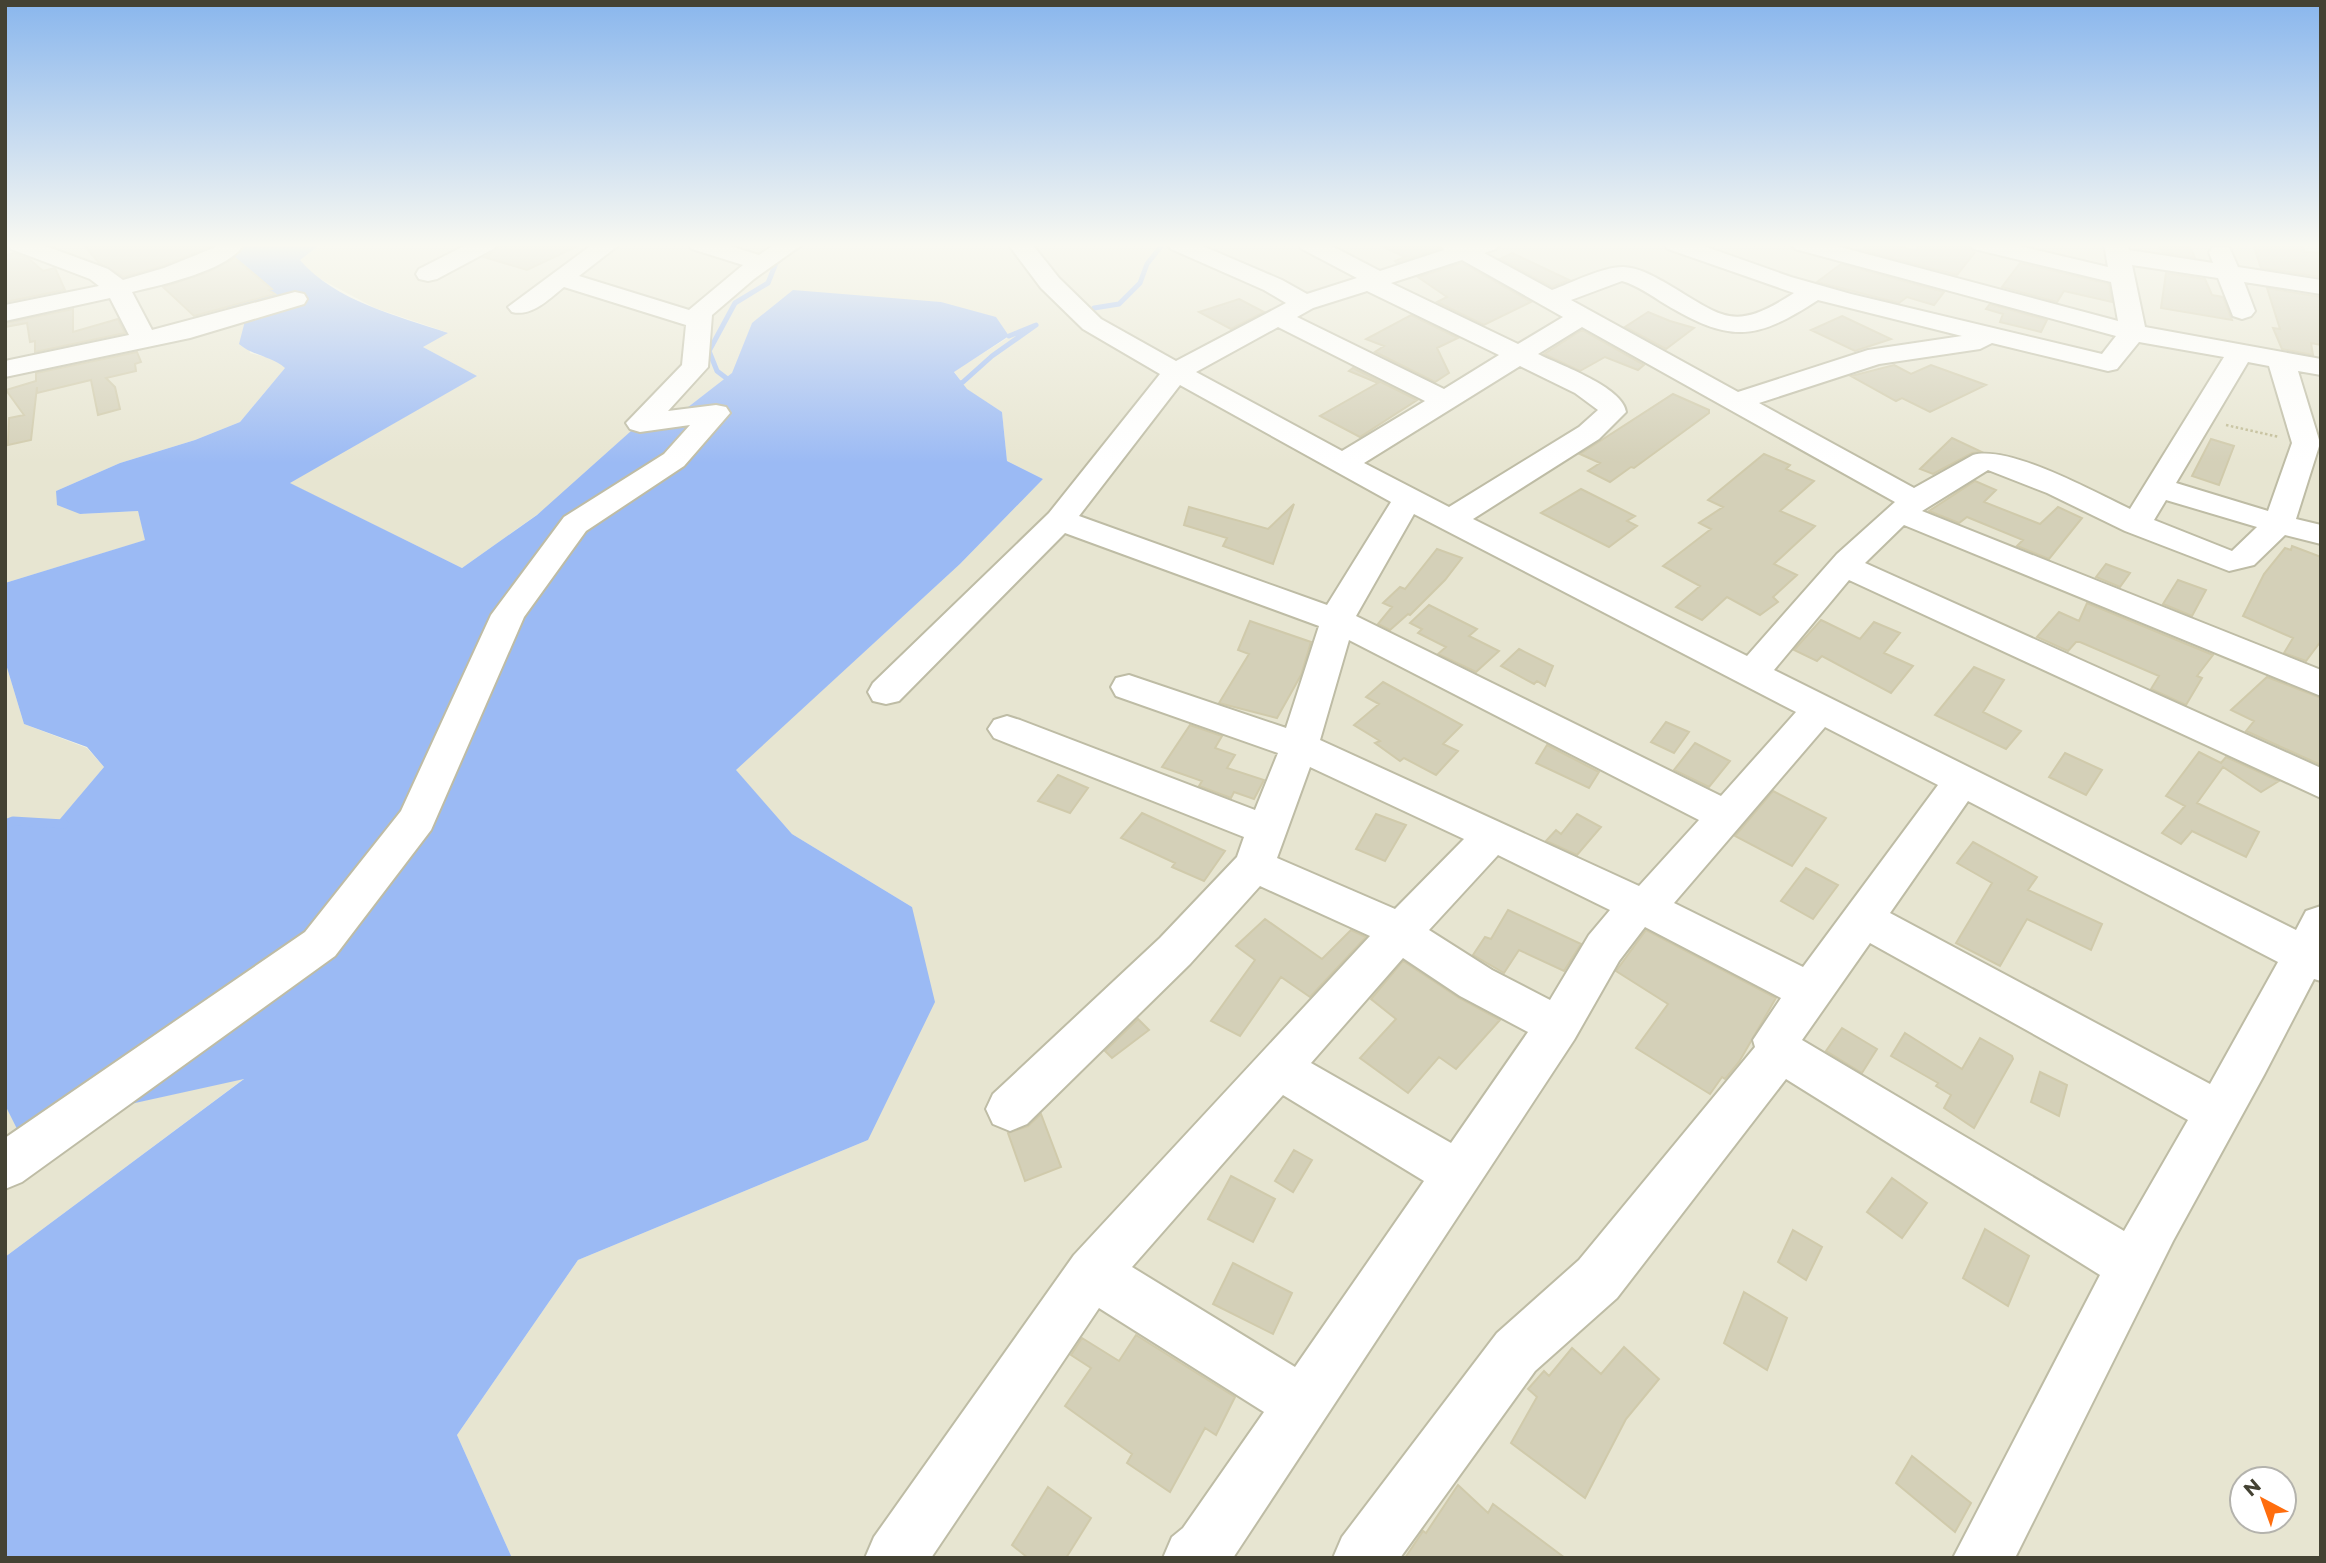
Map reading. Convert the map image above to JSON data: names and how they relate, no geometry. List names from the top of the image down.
{
  "north": "top left"
}
